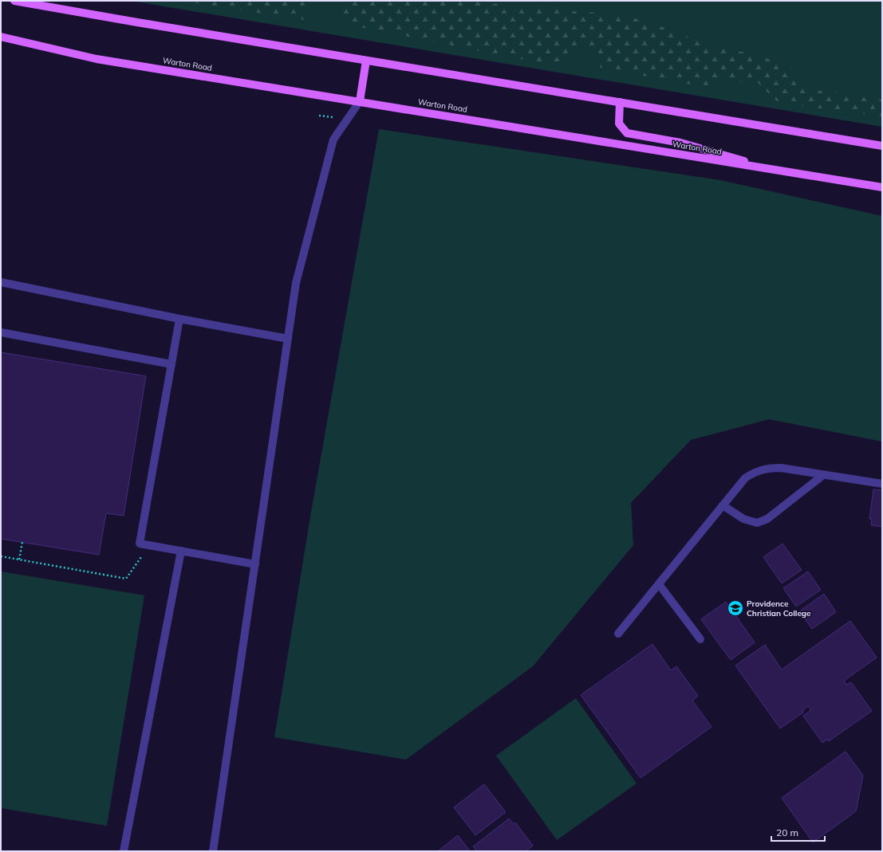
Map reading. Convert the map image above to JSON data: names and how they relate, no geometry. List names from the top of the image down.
{
  "streets": {
    "main road": ["Warton Road"]
  },
  "places": {
    "school or university": ["Providence Christian College"]
  },
  "scale_bar": "20 m"
}
